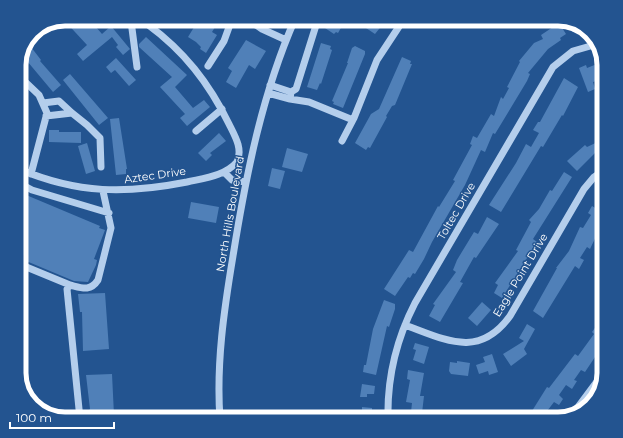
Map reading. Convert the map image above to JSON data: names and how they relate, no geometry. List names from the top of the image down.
{
  "streets": {
    "street": [
      "Aztec Drive",
      "Toltec Drive",
      "North Hills Boulevard",
      "Eagle Point Drive"
    ]
  },
  "crossings": [
    ["Toltec Drive", "Eagle Point Drive"]
  ],
  "scale_bar": "100 m"
}
